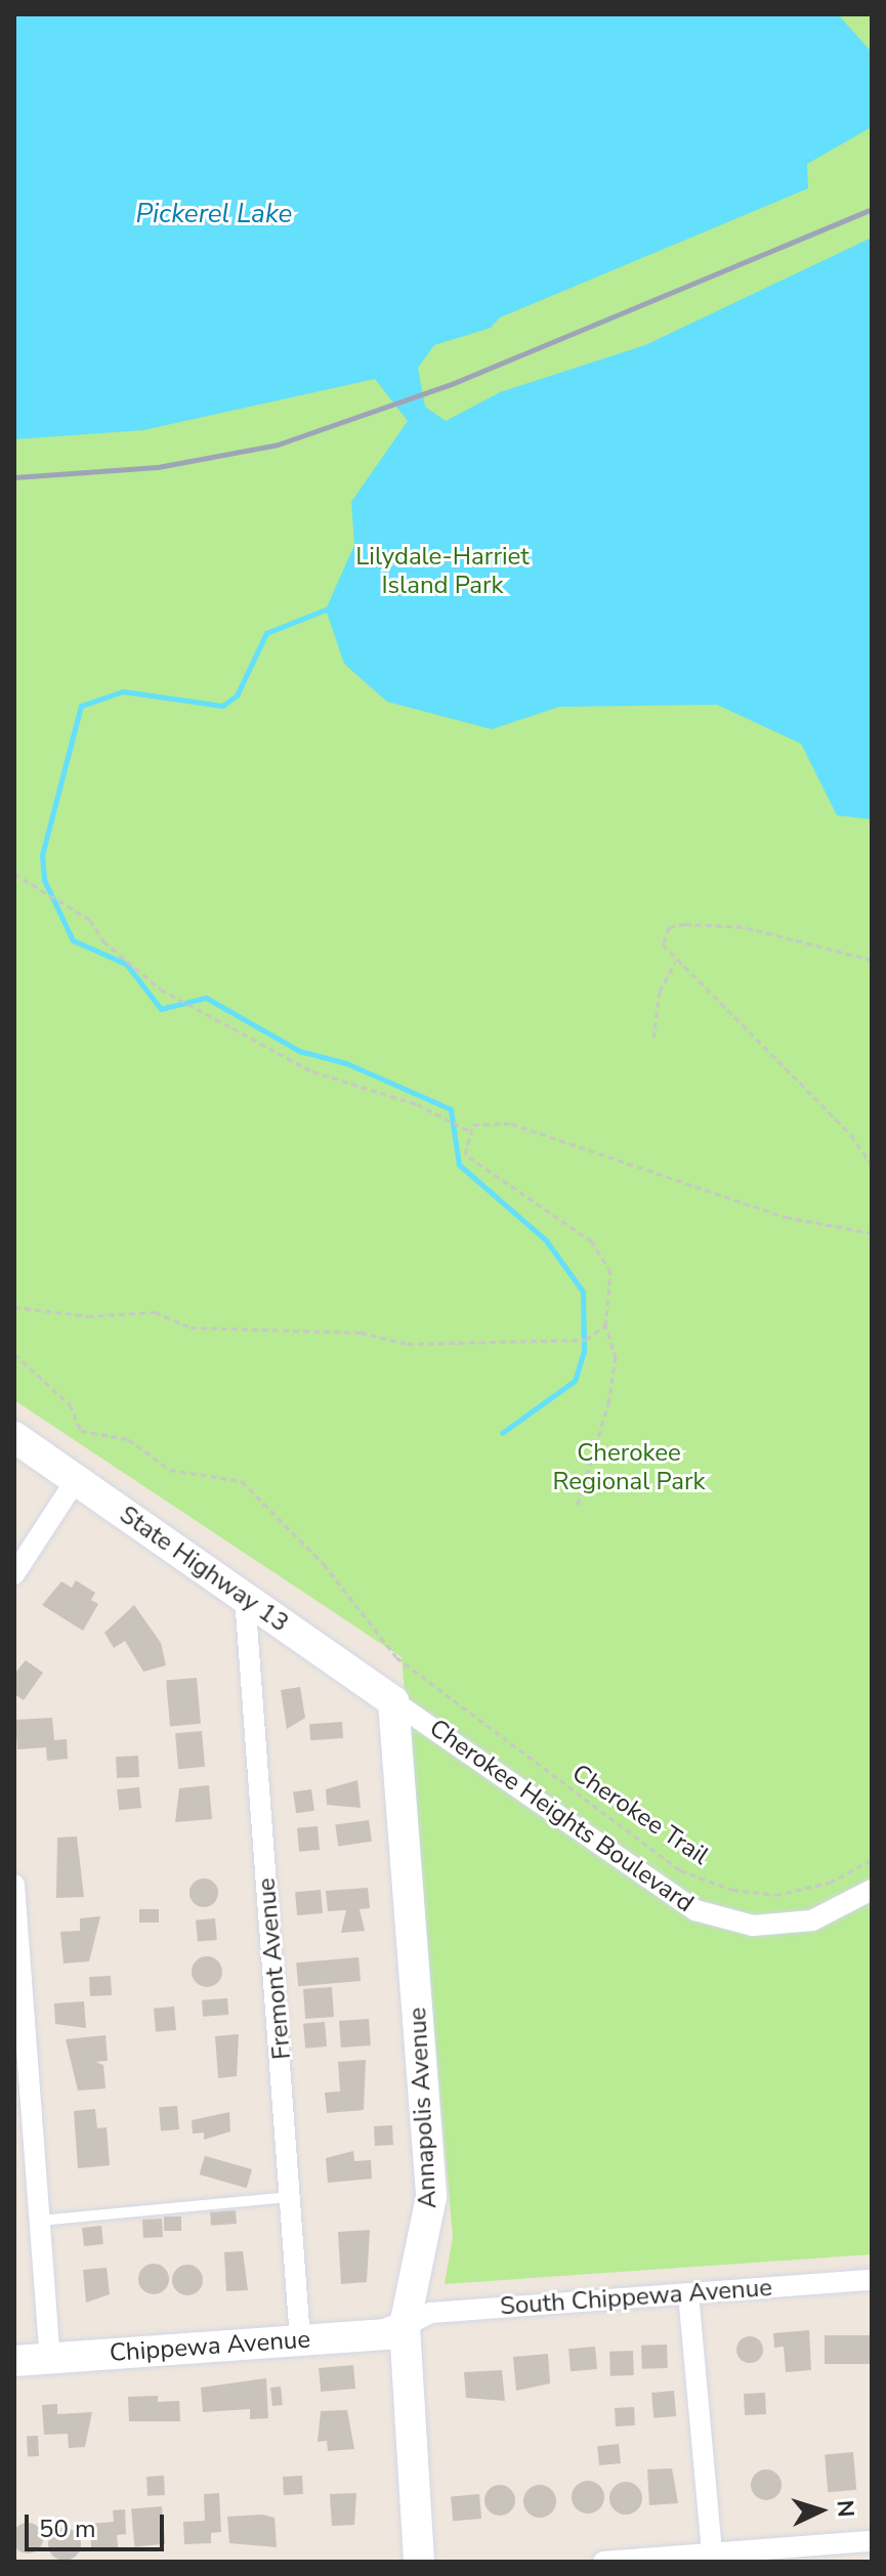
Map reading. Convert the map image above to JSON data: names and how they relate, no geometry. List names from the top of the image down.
{
  "streets": {
    "street": [
      "State Highway 13",
      "Cherokee Heights Boulevard",
      "Fremont Avenue",
      "Annapolis Avenue",
      "South Chippewa Avenue",
      "Chippewa Avenue"
    ],
    "path": ["Cherokee Trail"]
  },
  "crossings": [
    ["State Highway 13", "Cherokee Heights Boulevard"],
    ["State Highway 13", "Fremont Avenue"],
    ["State Highway 13", "Annapolis Avenue"],
    ["Cherokee Heights Boulevard", "Annapolis Avenue"],
    ["Fremont Avenue", "Chippewa Avenue"],
    ["Annapolis Avenue", "South Chippewa Avenue"],
    ["Annapolis Avenue", "Chippewa Avenue"],
    ["South Chippewa Avenue", "Chippewa Avenue"]
  ],
  "water": ["Pickerel Lake"],
  "parks": ["Lilydale-Harriet Island Park", "Cherokee Regional Park"],
  "scale_bar": "50 m",
  "north": "right"
}
